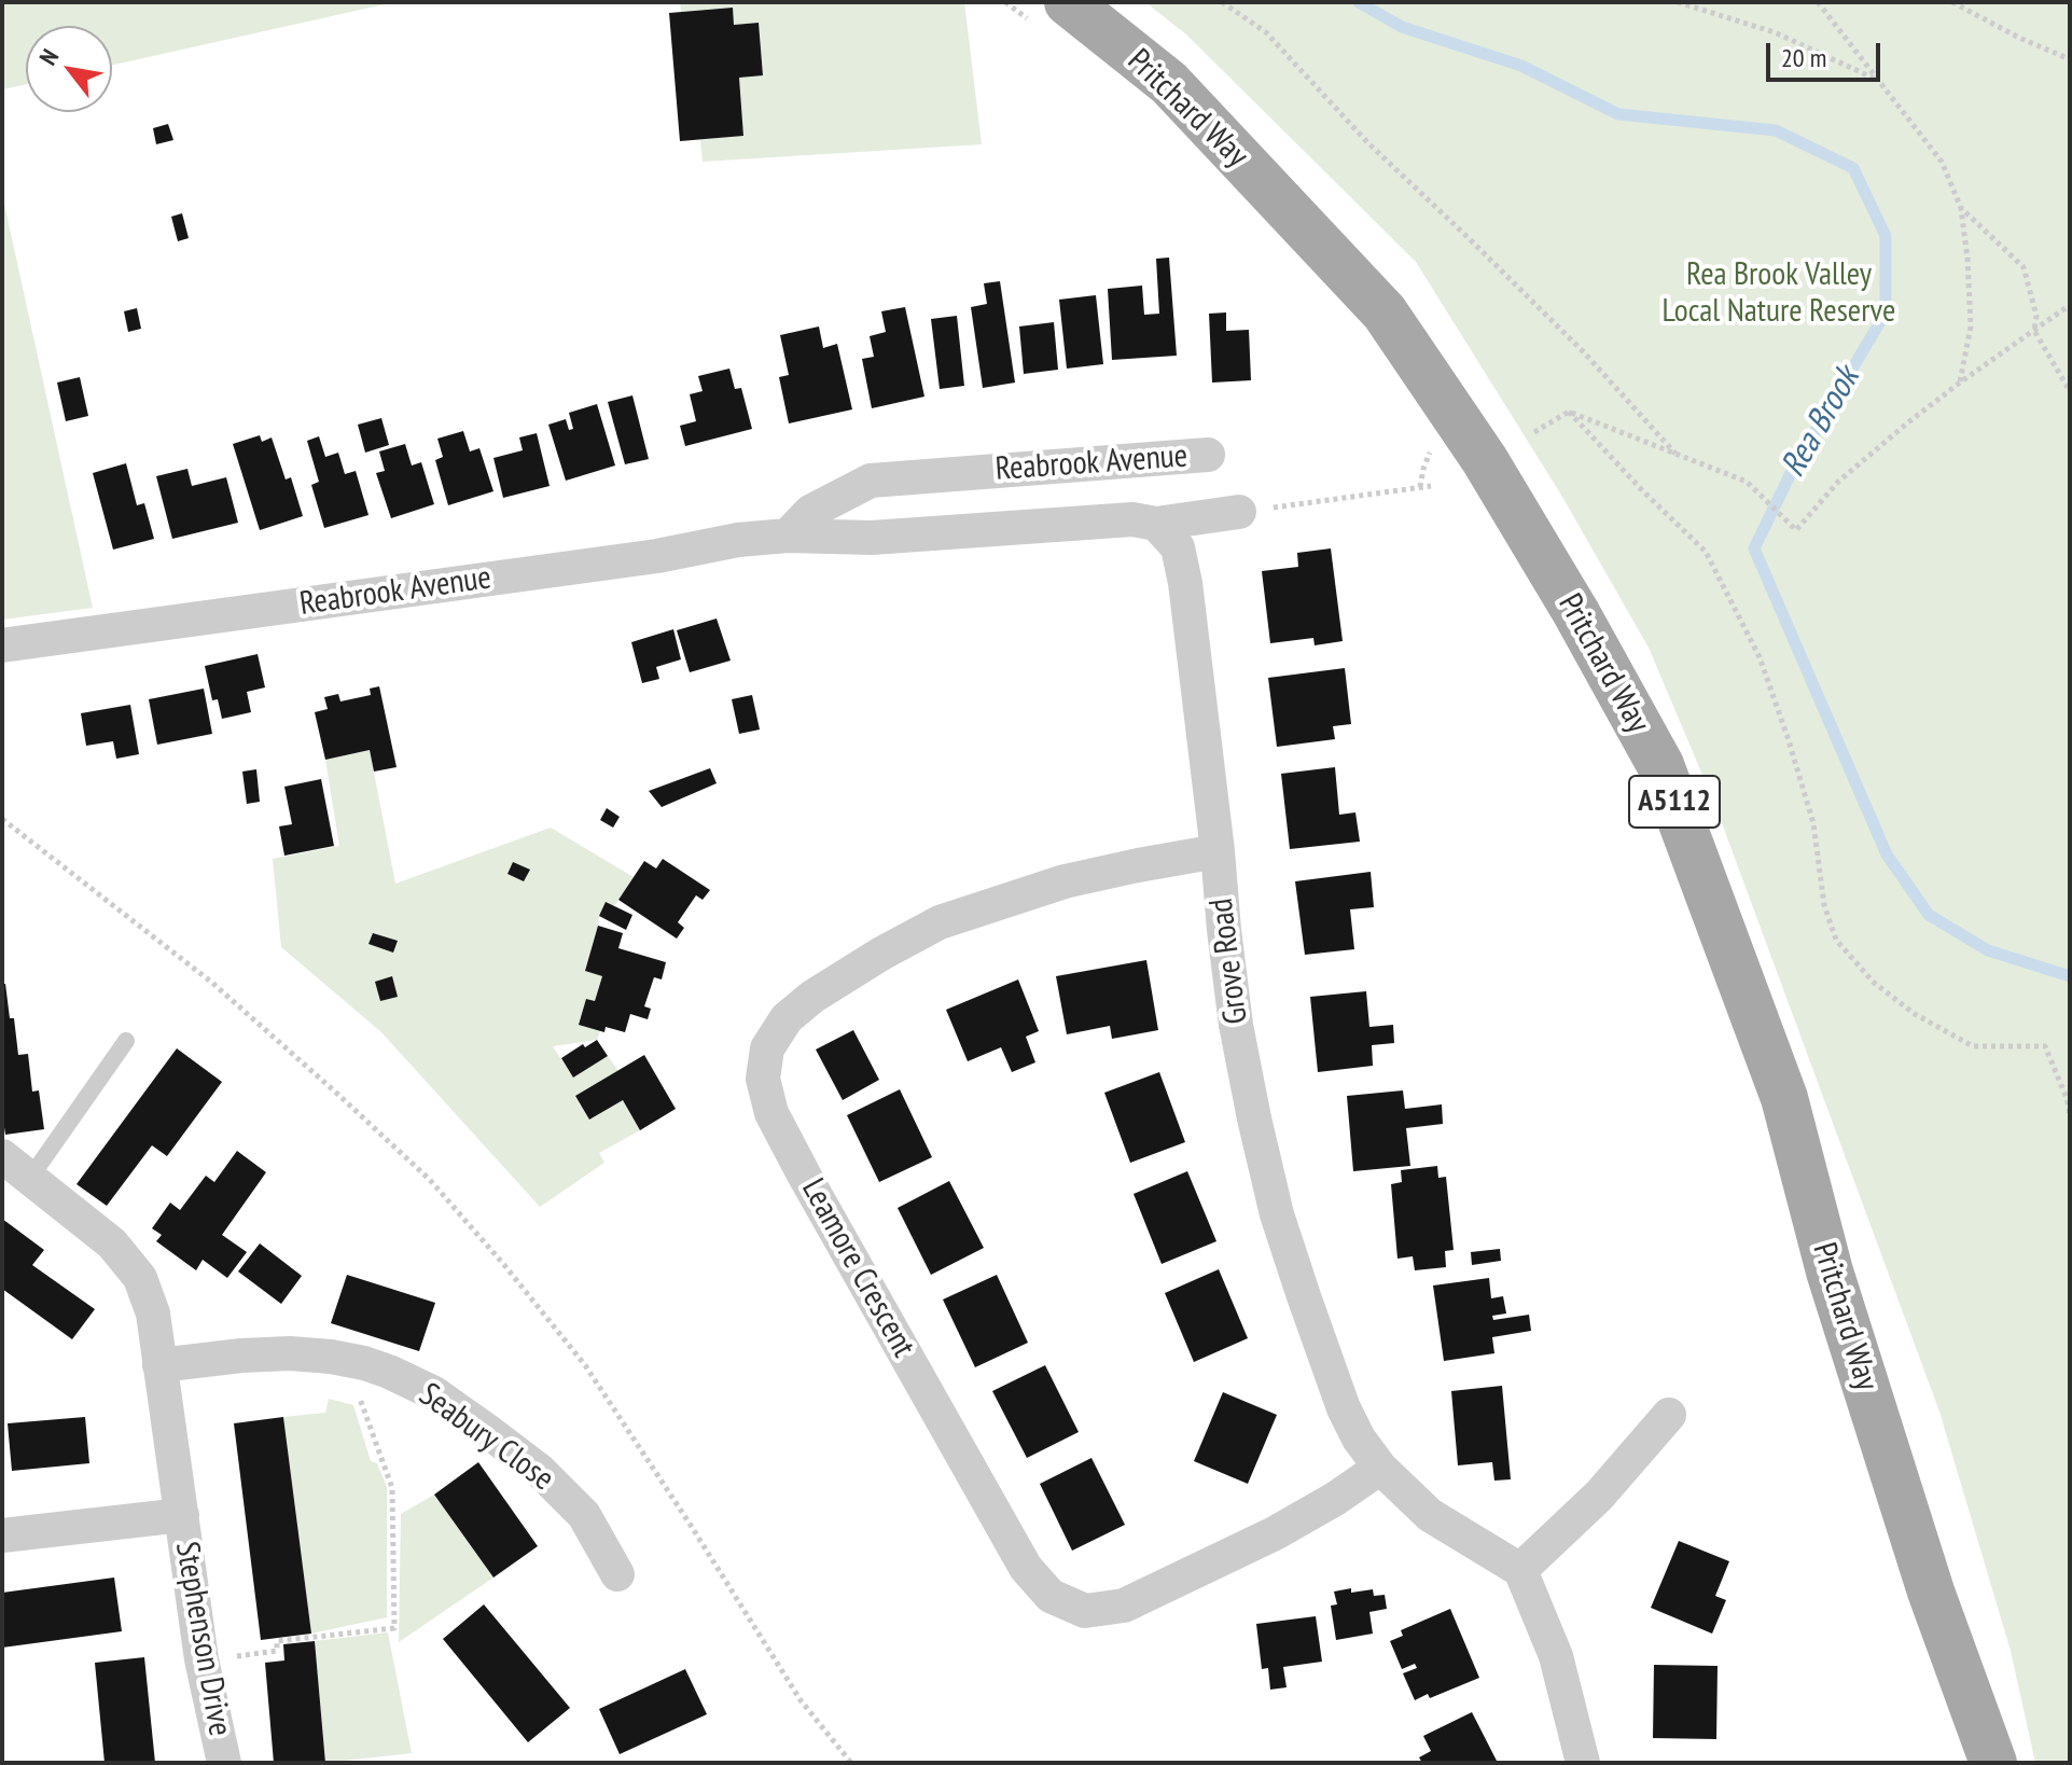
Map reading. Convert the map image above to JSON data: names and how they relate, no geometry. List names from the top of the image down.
{
  "streets": {
    "main road": ["Pritchard Way", "A5112"],
    "street": [
      "Reabrook Avenue",
      "Grove Road",
      "Leamore Crescent",
      "Seabury Close",
      "Stephenson Drive"
    ]
  },
  "crossings": [
    ["Reabrook Avenue", "Grove Road"],
    ["Grove Road", "Leamore Crescent"]
  ],
  "water": ["Rea Brook"],
  "parks": ["Rea Brook Valley Local Nature Reserve"],
  "scale_bar": "20 m",
  "north": "top left"
}
